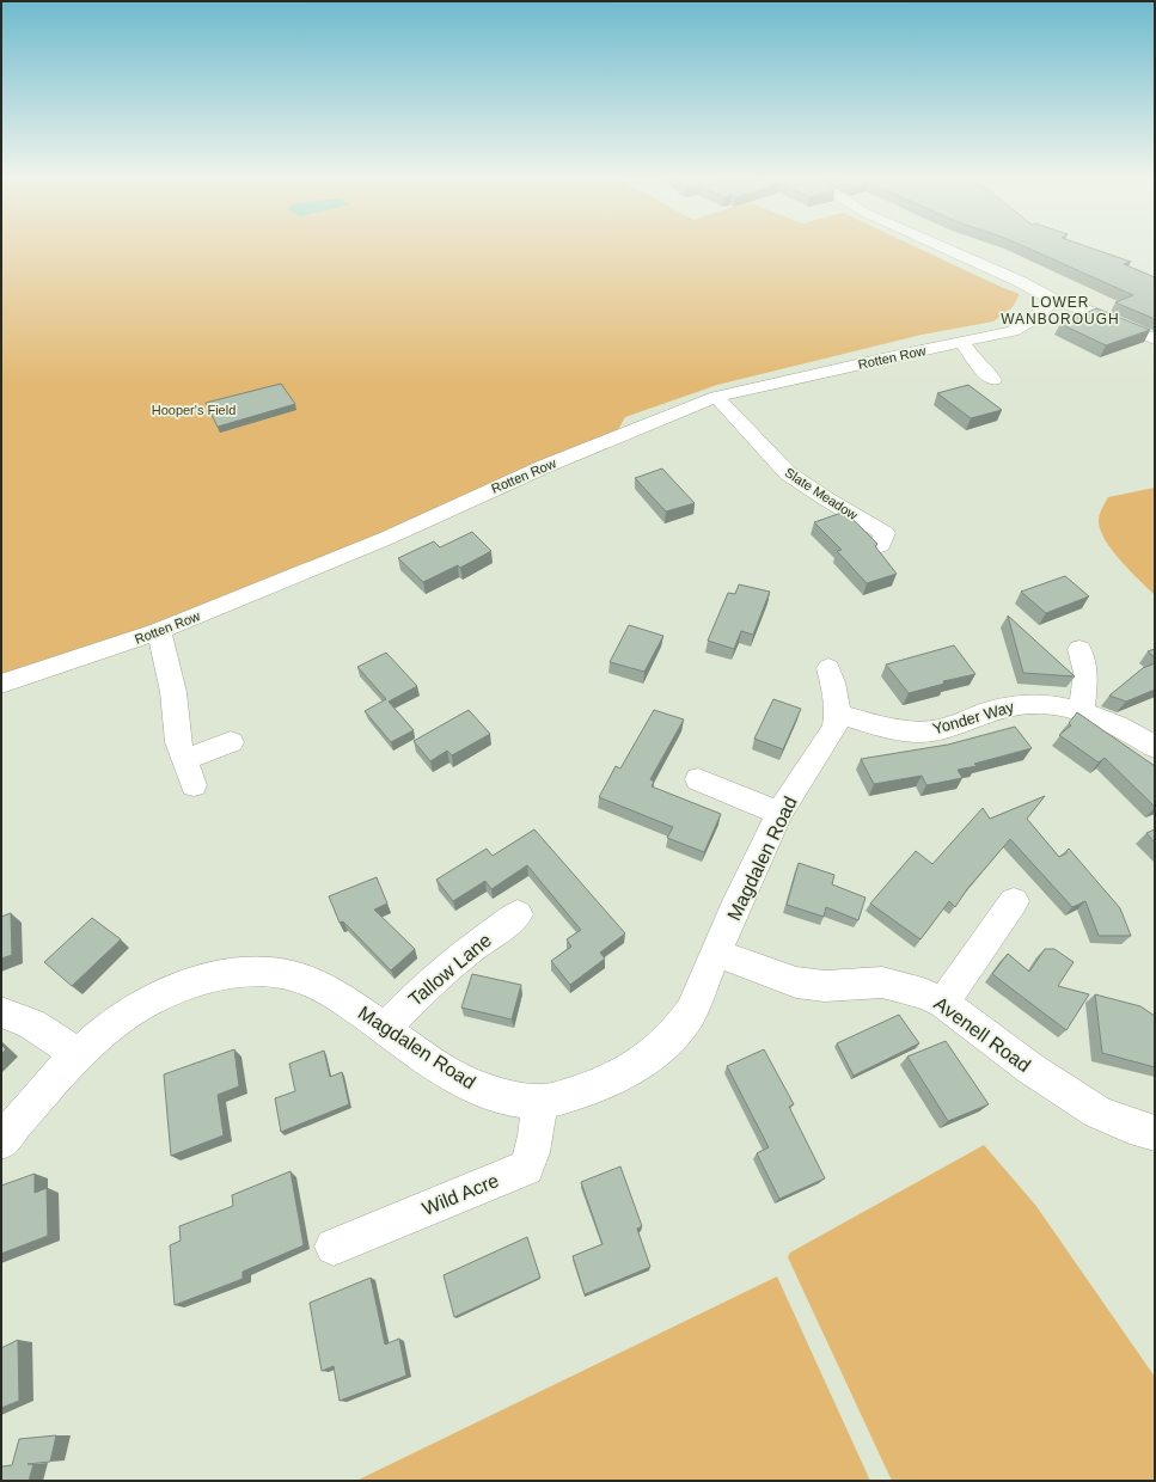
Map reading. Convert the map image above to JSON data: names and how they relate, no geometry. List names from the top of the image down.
{
  "streets": {
    "street": [
      "Rotten Row",
      "Slate Meadow",
      "Yonder Way",
      "Magdalen Road",
      "Tallow Lane",
      "Avenell Road",
      "Wild Acre"
    ]
  },
  "crossings": [
    ["Rotten Row", "Slate Meadow"],
    ["Yonder Way", "Magdalen Road"],
    ["Magdalen Road", "Tallow Lane"],
    ["Magdalen Road", "Avenell Road"],
    ["Magdalen Road", "Wild Acre"]
  ],
  "districts": ["LOWER WANBOROUGH"],
  "parks": ["Hooper's Field"]
}
